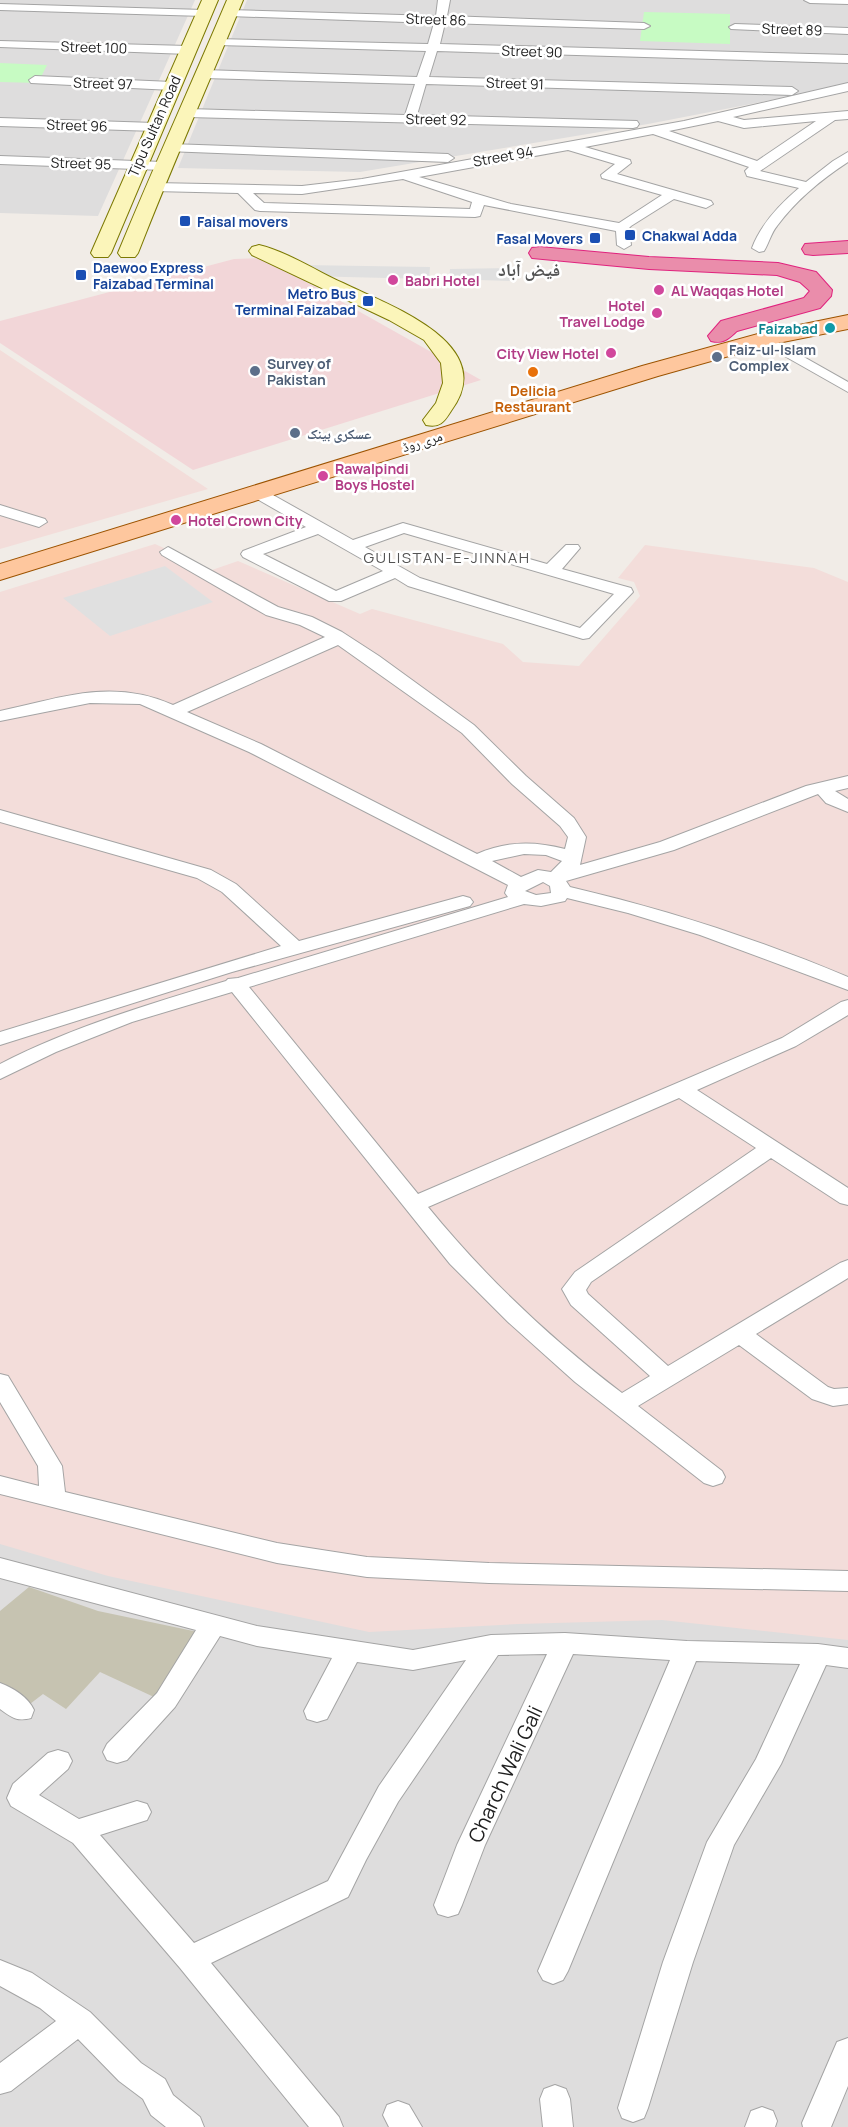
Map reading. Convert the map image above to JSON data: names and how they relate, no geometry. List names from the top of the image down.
{
  "streets": {
    "main road": ["مری روڈ"],
    "street": [
      "Street 86",
      "Street 89",
      "Street 100",
      "Street 90",
      "Street 97",
      "Street 91",
      "Street 92",
      "Street 96",
      "Tipu Sultan Road",
      "Street 94",
      "Street 95",
      "Charch Wali Gali"
    ]
  },
  "crossings": [
    ["Street 86", "Tipu Sultan Road"],
    ["Street 100", "Tipu Sultan Road"],
    ["Street 90", "Tipu Sultan Road"],
    ["Street 97", "Tipu Sultan Road"],
    ["Street 91", "Street 94"],
    ["Street 92", "Tipu Sultan Road"],
    ["Street 92", "Street 94"],
    ["Street 96", "Tipu Sultan Road"],
    ["Tipu Sultan Road", "Street 94"],
    ["Tipu Sultan Road", "Street 95"]
  ],
  "districts": ["فیض آباد", "GULISTAN-E-JINNAH"],
  "places": {
    "transit": [
      "Faisal movers",
      "Chakwal Adda",
      "Fasal Movers",
      "Daewoo Express Faizabad Terminal",
      "Metro Bus Terminal Faizabad"
    ],
    "other": [
      "Babri Hotel",
      "AL Waqqas Hotel",
      "Hotel Travel Lodge",
      "Faizabad",
      "City View Hotel",
      "Faiz-ul-Islam Complex",
      "Survey of Pakistan",
      "Delicia Restaurant",
      "عسکری بینک",
      "Rawalpindi Boys Hostel",
      "Hotel Crown City"
    ]
  }
}
